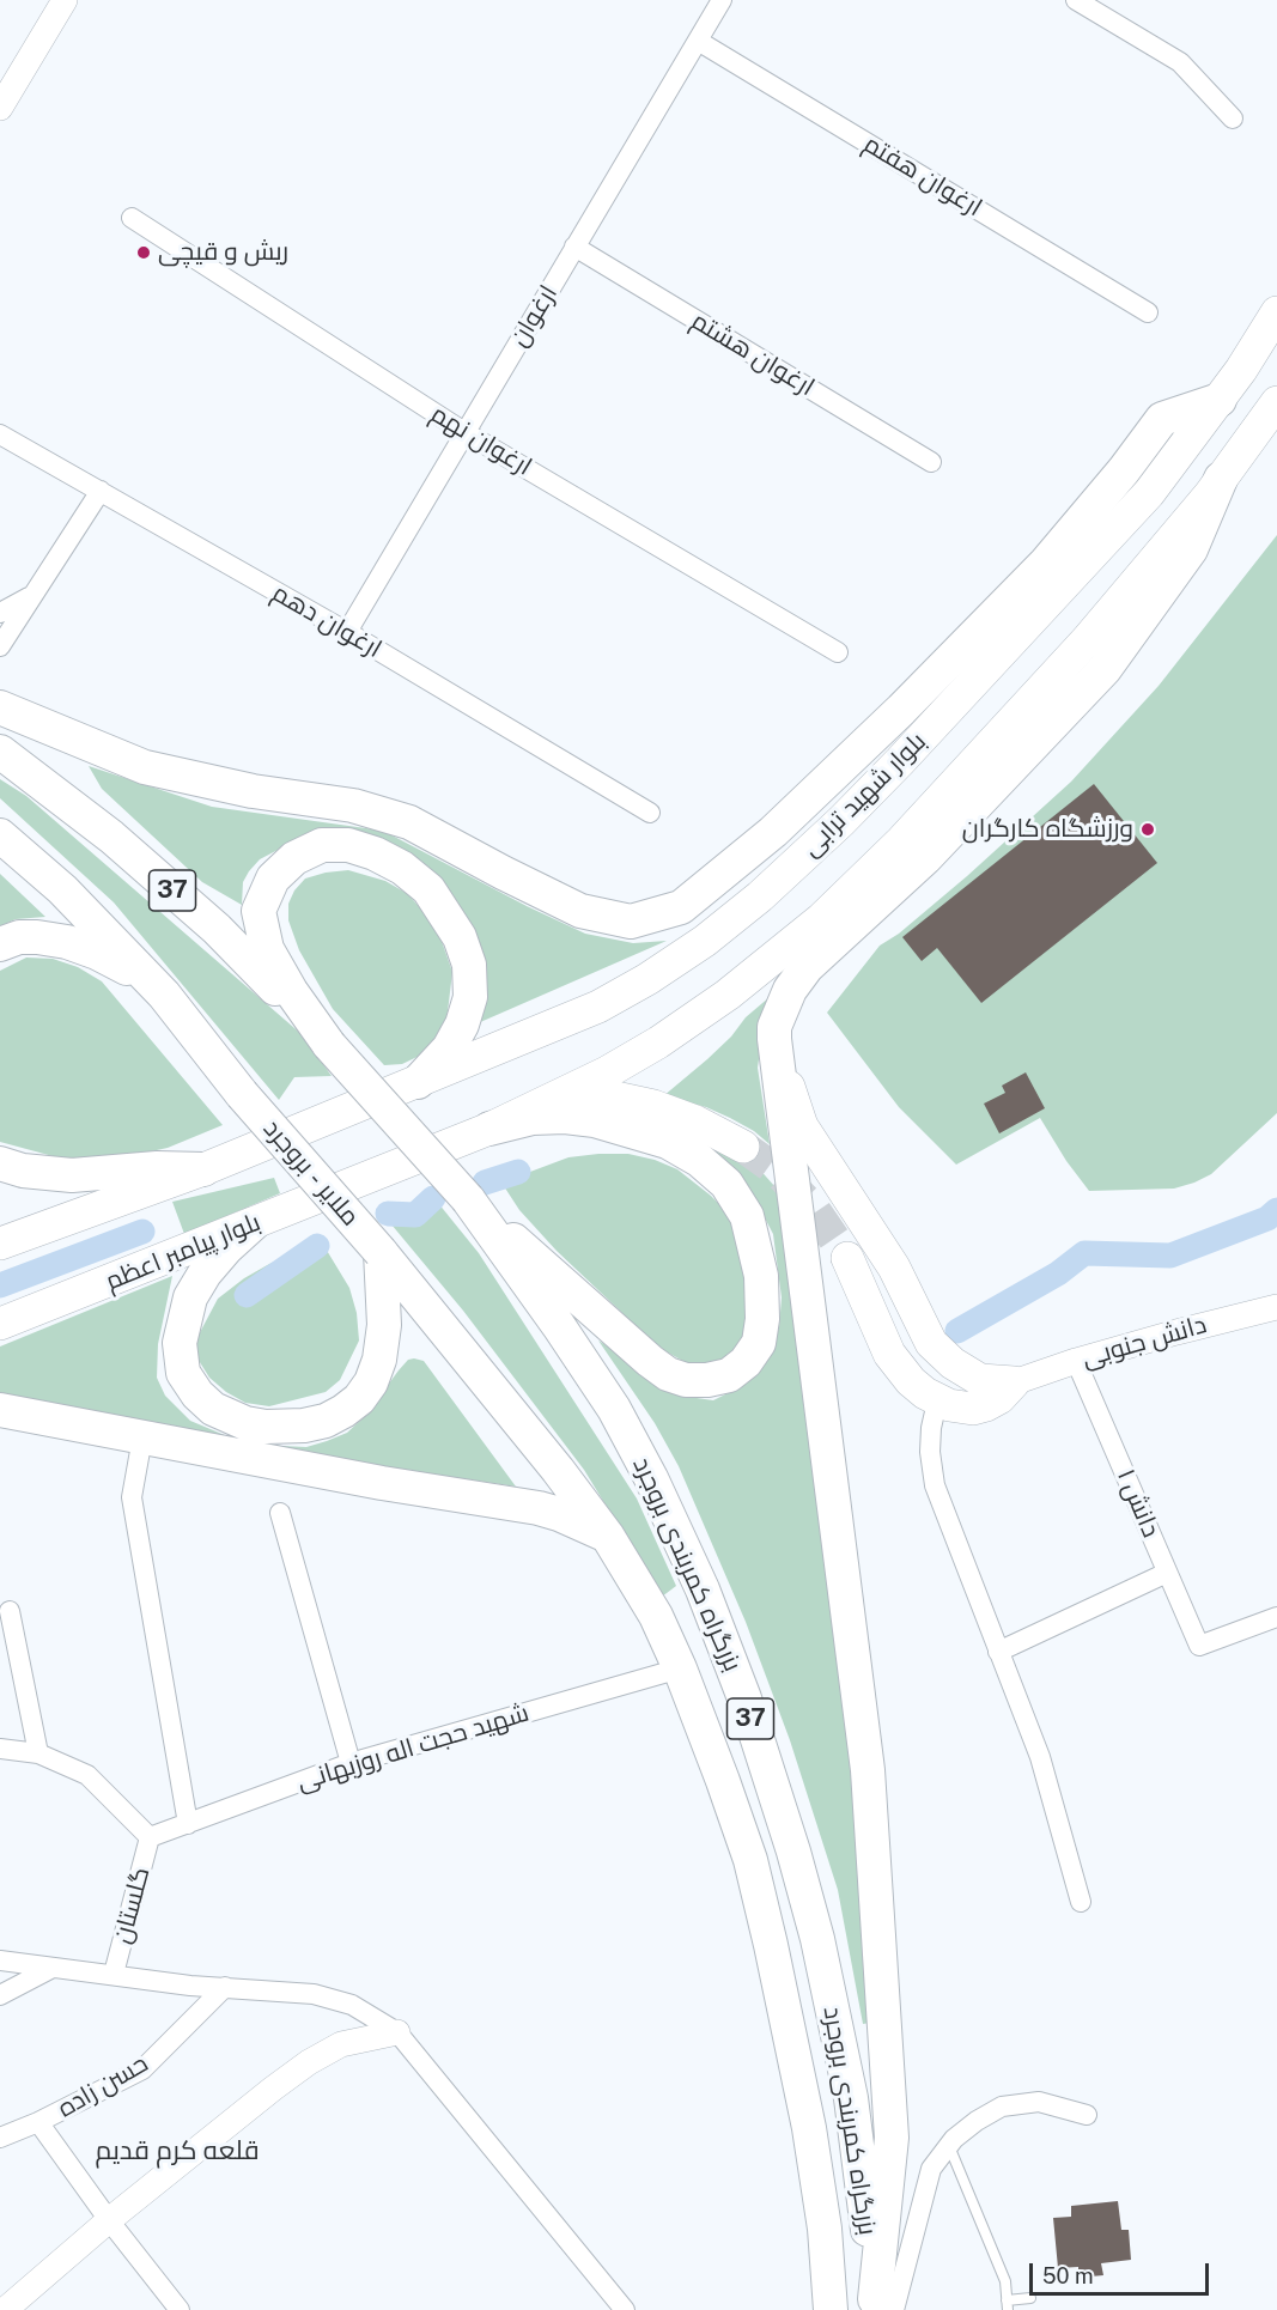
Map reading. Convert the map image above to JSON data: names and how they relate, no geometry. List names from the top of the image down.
{
  "streets": {
    "highway": ["37", "ملایر - بروجرد", "بزرگراه کمربندی بروجرد"],
    "main road": ["بلوار شهید ترابی", "بلوار پیامبر اعظم"],
    "street": [
      "ارغوان هفتم",
      "ارغوان",
      "ارغوان هشتم",
      "ارغوان نهم",
      "ارغوان دهم",
      "دانش جنوبی",
      "دانش ۱",
      "شهید حجت اله روزبهانی",
      "گلستان",
      "حسن زاده"
    ]
  },
  "crossings": [
    ["ارغوان هفتم", "ارغوان"],
    ["ارغوان", "ارغوان هشتم"],
    ["ارغوان", "ارغوان نهم"],
    ["ارغوان", "ارغوان دهم"],
    ["37", "ملایر - بروجرد"],
    ["37", "بزرگراه کمربندی بروجرد"],
    ["ملایر - بروجرد", "بزرگراه کمربندی بروجرد"],
    ["دانش جنوبی", "دانش ۱"],
    ["بزرگراه کمربندی بروجرد", "شهید حجت اله روزبهانی"],
    ["شهید حجت اله روزبهانی", "گلستان"]
  ],
  "districts": ["قلعه کرم قدیم"],
  "places": ["ریش و قیچی", "ورزشگاه کارگران"],
  "scale_bar": "50 m"
}
